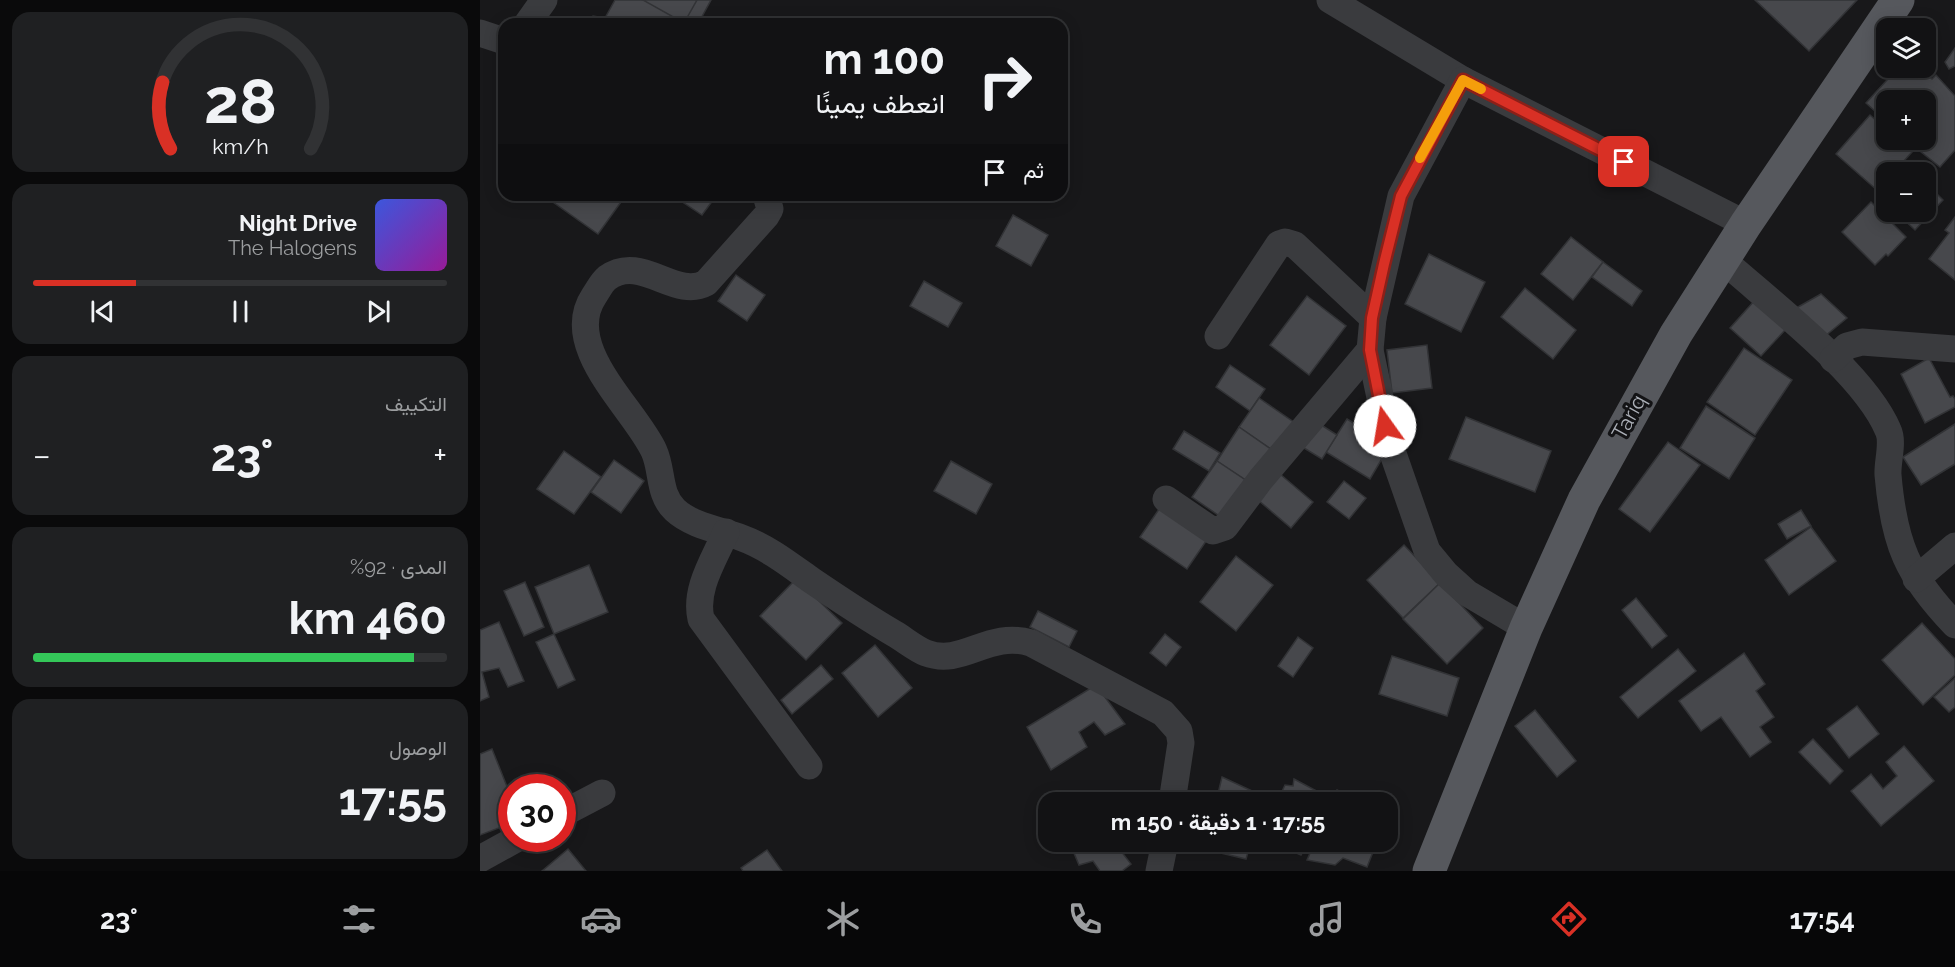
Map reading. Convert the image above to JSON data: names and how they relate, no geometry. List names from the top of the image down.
{
  "streets": {
    "main road": ["Tariq"]
  },
  "page": {
    "map_buttons": ["+", "−"],
    "turn": ["100 m", "انعطف يمينًا"],
    "then": "ثم",
    "song": ["Night Drive", "The Halogens"],
    "tile": [
      "التكييف",
      ["المدى · 92%", "460 km"],
      ["الوصول", "17:55"]
    ],
    "heat": ["−", "23°", "+"],
    "limit": "30",
    "trip": "17:55 · 1 دقيقة · 150 m",
    "tabs": ["17:54", "23°"],
    "gauge": ["28", "km/h"]
  }
}
